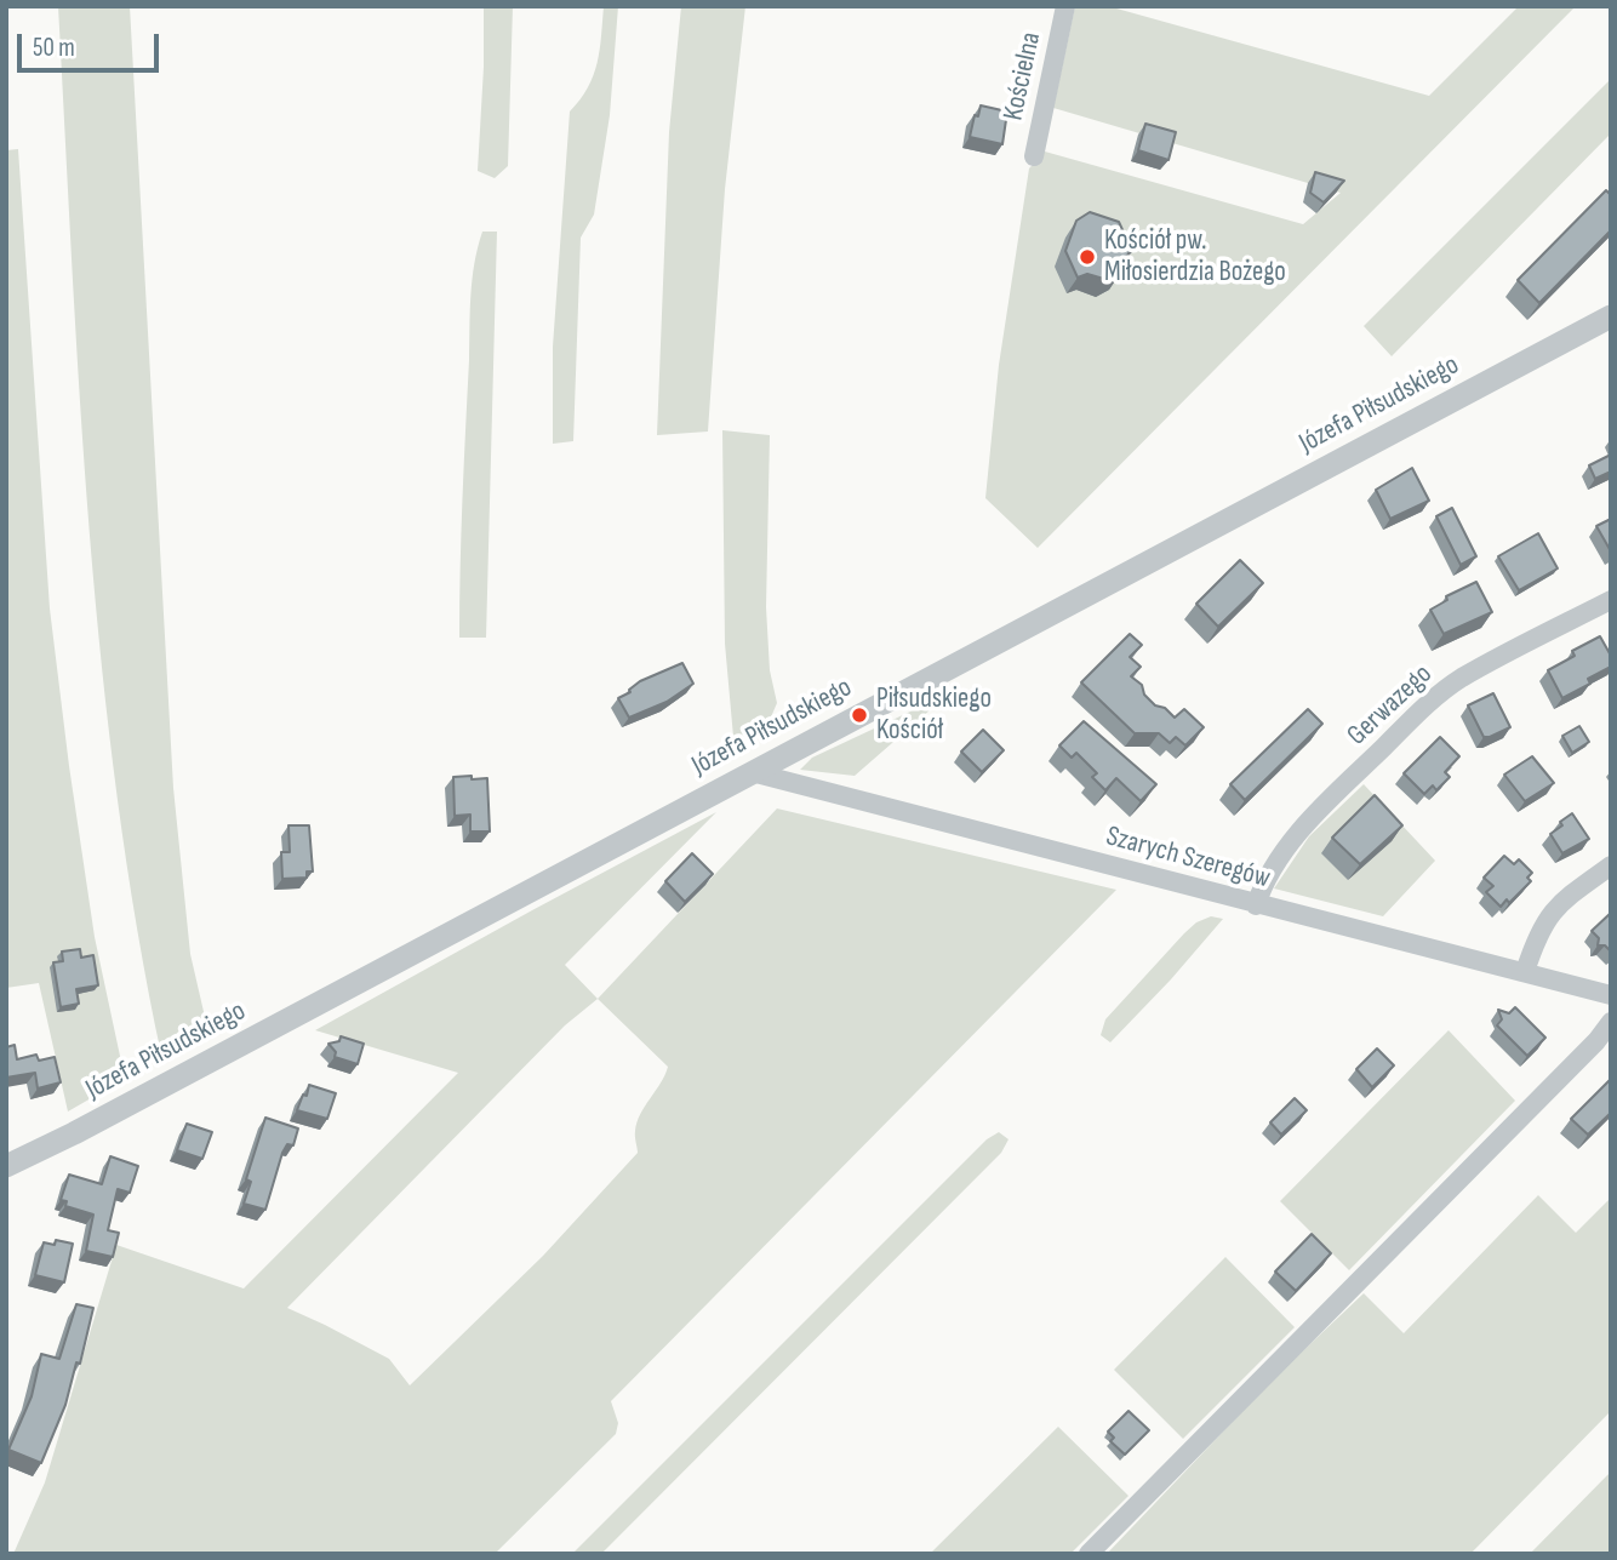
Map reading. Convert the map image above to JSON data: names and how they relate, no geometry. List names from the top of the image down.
{
  "streets": {
    "street": [
      "Kościelna",
      "Józefa Piłsudskiego",
      "Gerwazego",
      "Szarych Szeregów"
    ]
  },
  "crossings": [
    ["Józefa Piłsudskiego", "Szarych Szeregów"],
    ["Gerwazego", "Szarych Szeregów"]
  ],
  "places": ["Kościół pw. Miłosierdzia Bożego", "Piłsudskiego Kościół"],
  "scale_bar": "50 m"
}
